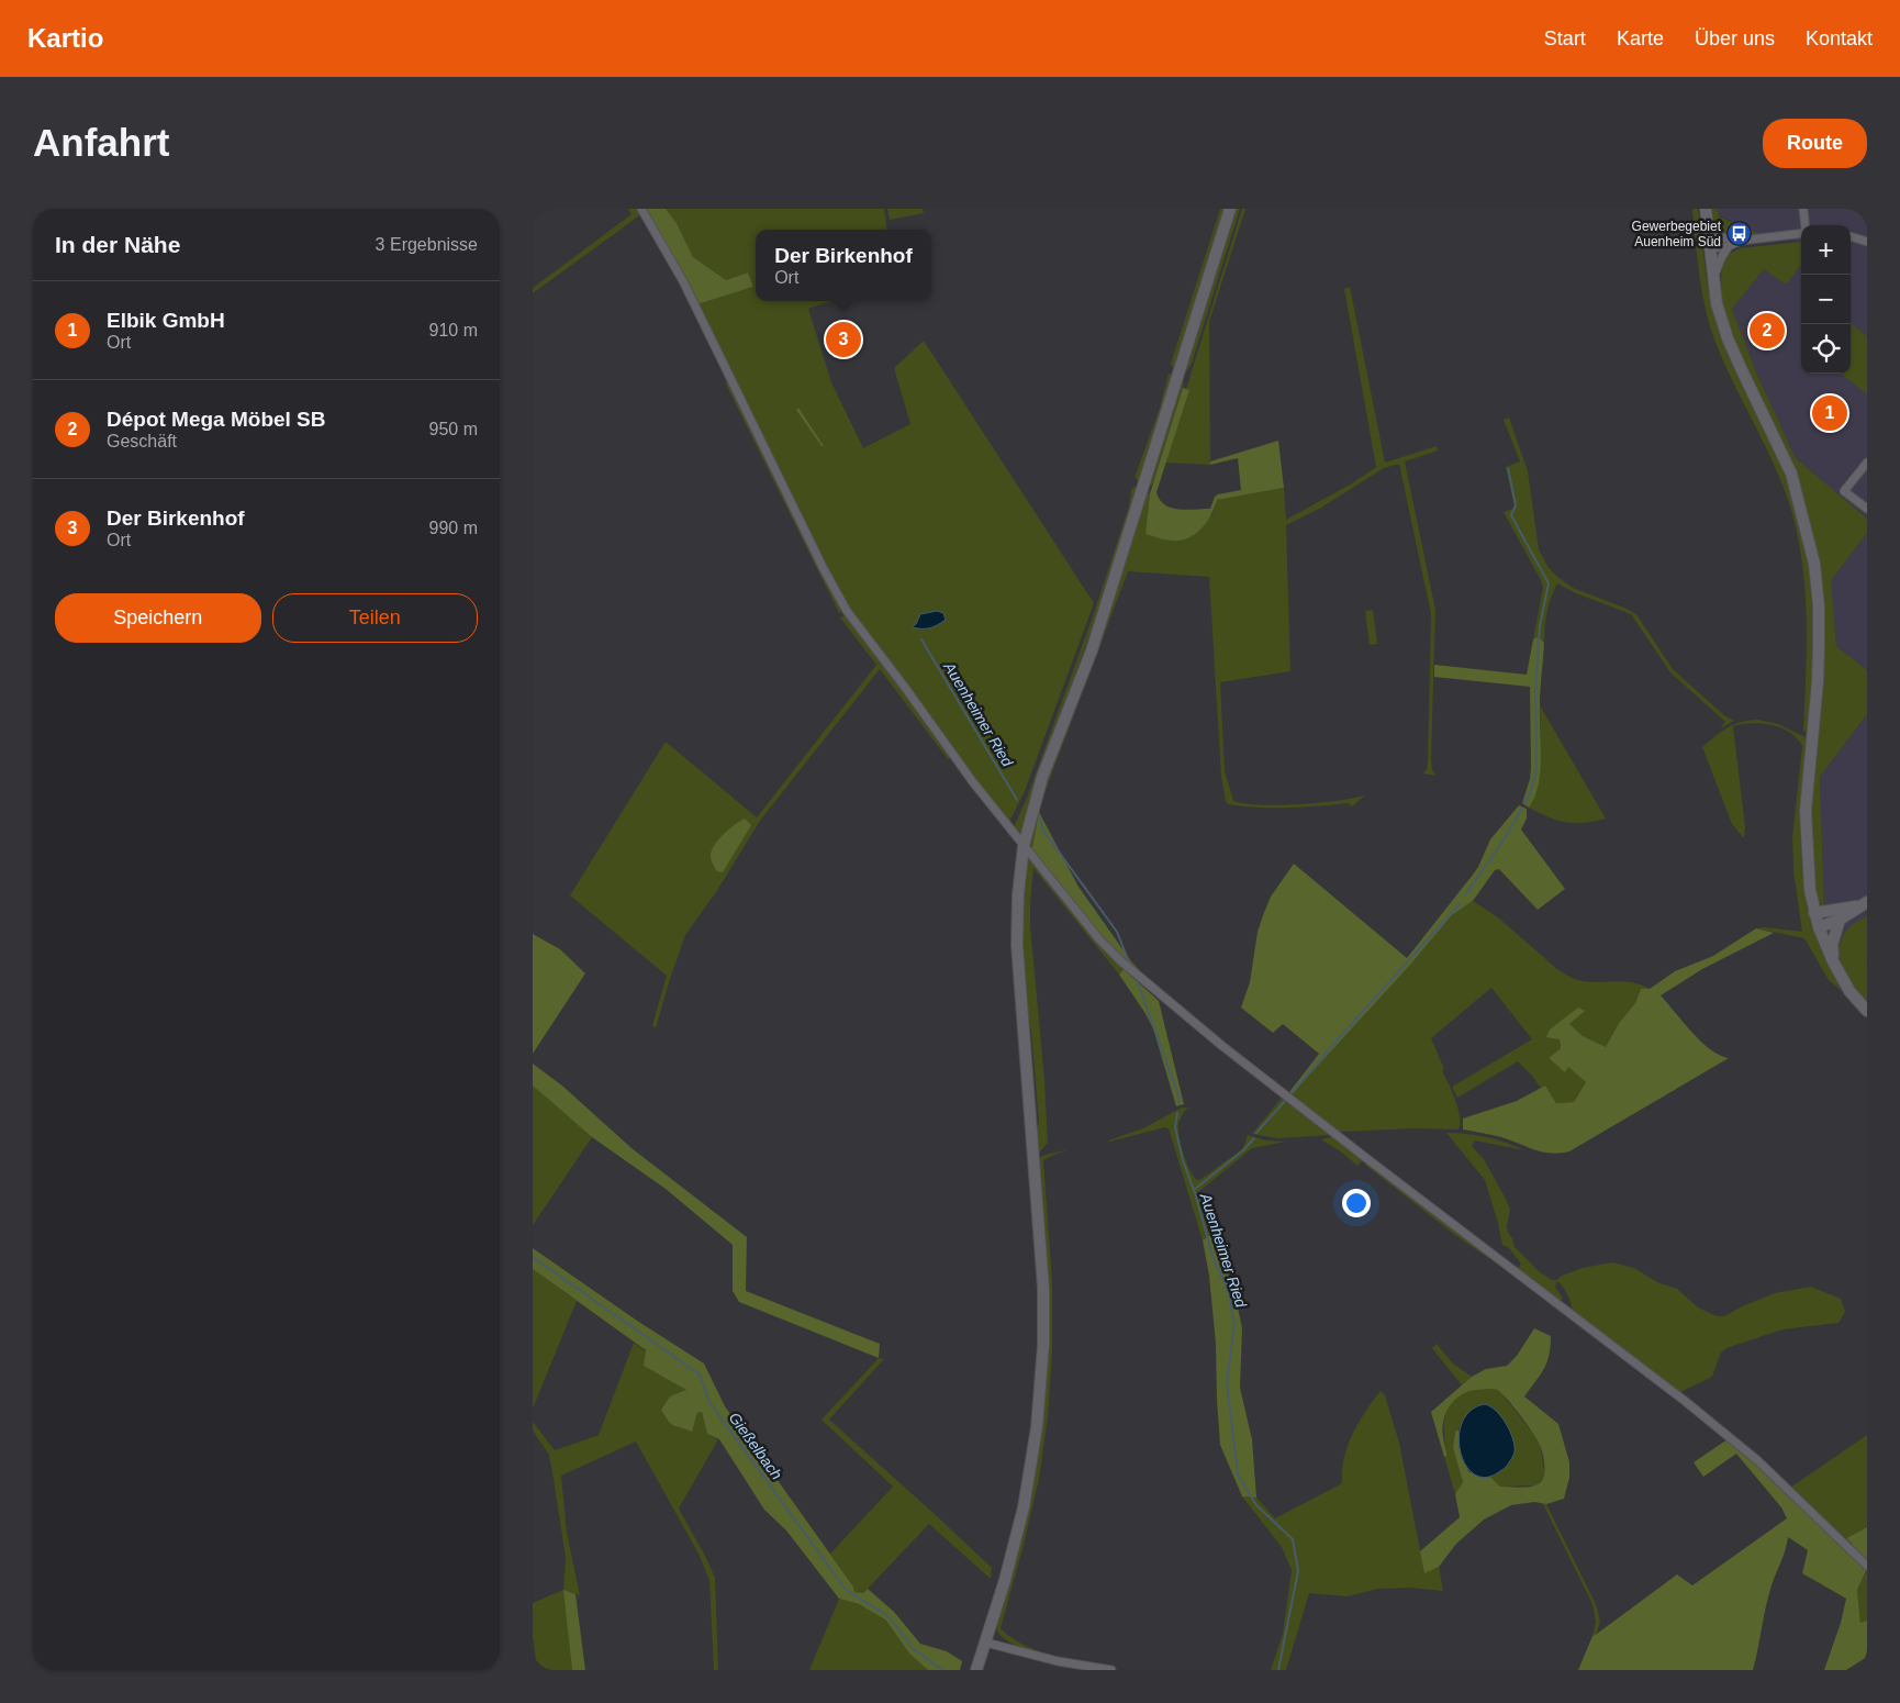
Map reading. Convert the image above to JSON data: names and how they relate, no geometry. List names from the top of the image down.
{
  "water": ["Auenheimer Ried", "Gießelbach"],
  "places": {
    "bus stop": ["Gewerbegebiet Auenheim Süd"]
  },
  "page": {
    "header": "Kartio",
    "nav": [
      "Start",
      "Karte",
      "Über uns",
      "Kontakt"
    ],
    "buttons": [
      "Route",
      ["Speichern", "Teilen"]
    ],
    "title": "Anfahrt",
    "heading": ["In der Nähe", "3 Ergebnisse"],
    "map_buttons": ["+", "−"],
    "popup": ["Der Birkenhof", "Ort"],
    "list": [
      {
        "mark": "1",
        "name": "Elbik GmbH",
        "note": "Ort",
        "value": "910 m"
      },
      {
        "mark": "2",
        "name": "Dépot Mega Möbel SB",
        "note": "Geschäft",
        "value": "950 m"
      },
      {
        "mark": "3",
        "name": "Der Birkenhof",
        "note": "Ort",
        "value": "990 m"
      }
    ],
    "pins": ["2", "3", "1"]
  }
}
